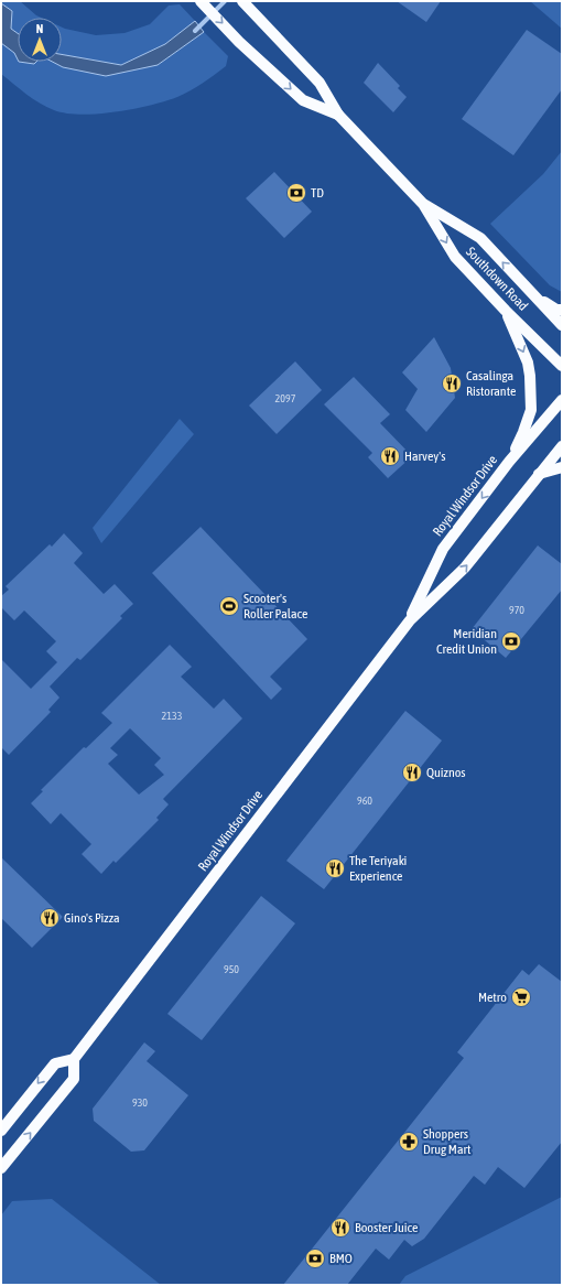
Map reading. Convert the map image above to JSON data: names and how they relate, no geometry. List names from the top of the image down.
{
  "streets": {
    "main road": ["Southdown Road", "Royal Windsor Drive"]
  },
  "places": {
    "bank": ["TD", "Meridian Credit Union", "BMO"],
    "restaurant": [
      "Casalinga Ristorante",
      "Harvey's",
      "Quiznos",
      "The Teriyaki Experience",
      "Gino's Pizza",
      "Booster Juice"
    ],
    "sports": ["Scooter's Roller Palace"],
    "supermarket": ["Metro"],
    "pharmacy": ["Shoppers Drug Mart"]
  },
  "house_numbers": [
    "2097",
    "970",
    "2133",
    "960",
    "950",
    "930"
  ],
  "north": "top"
}
